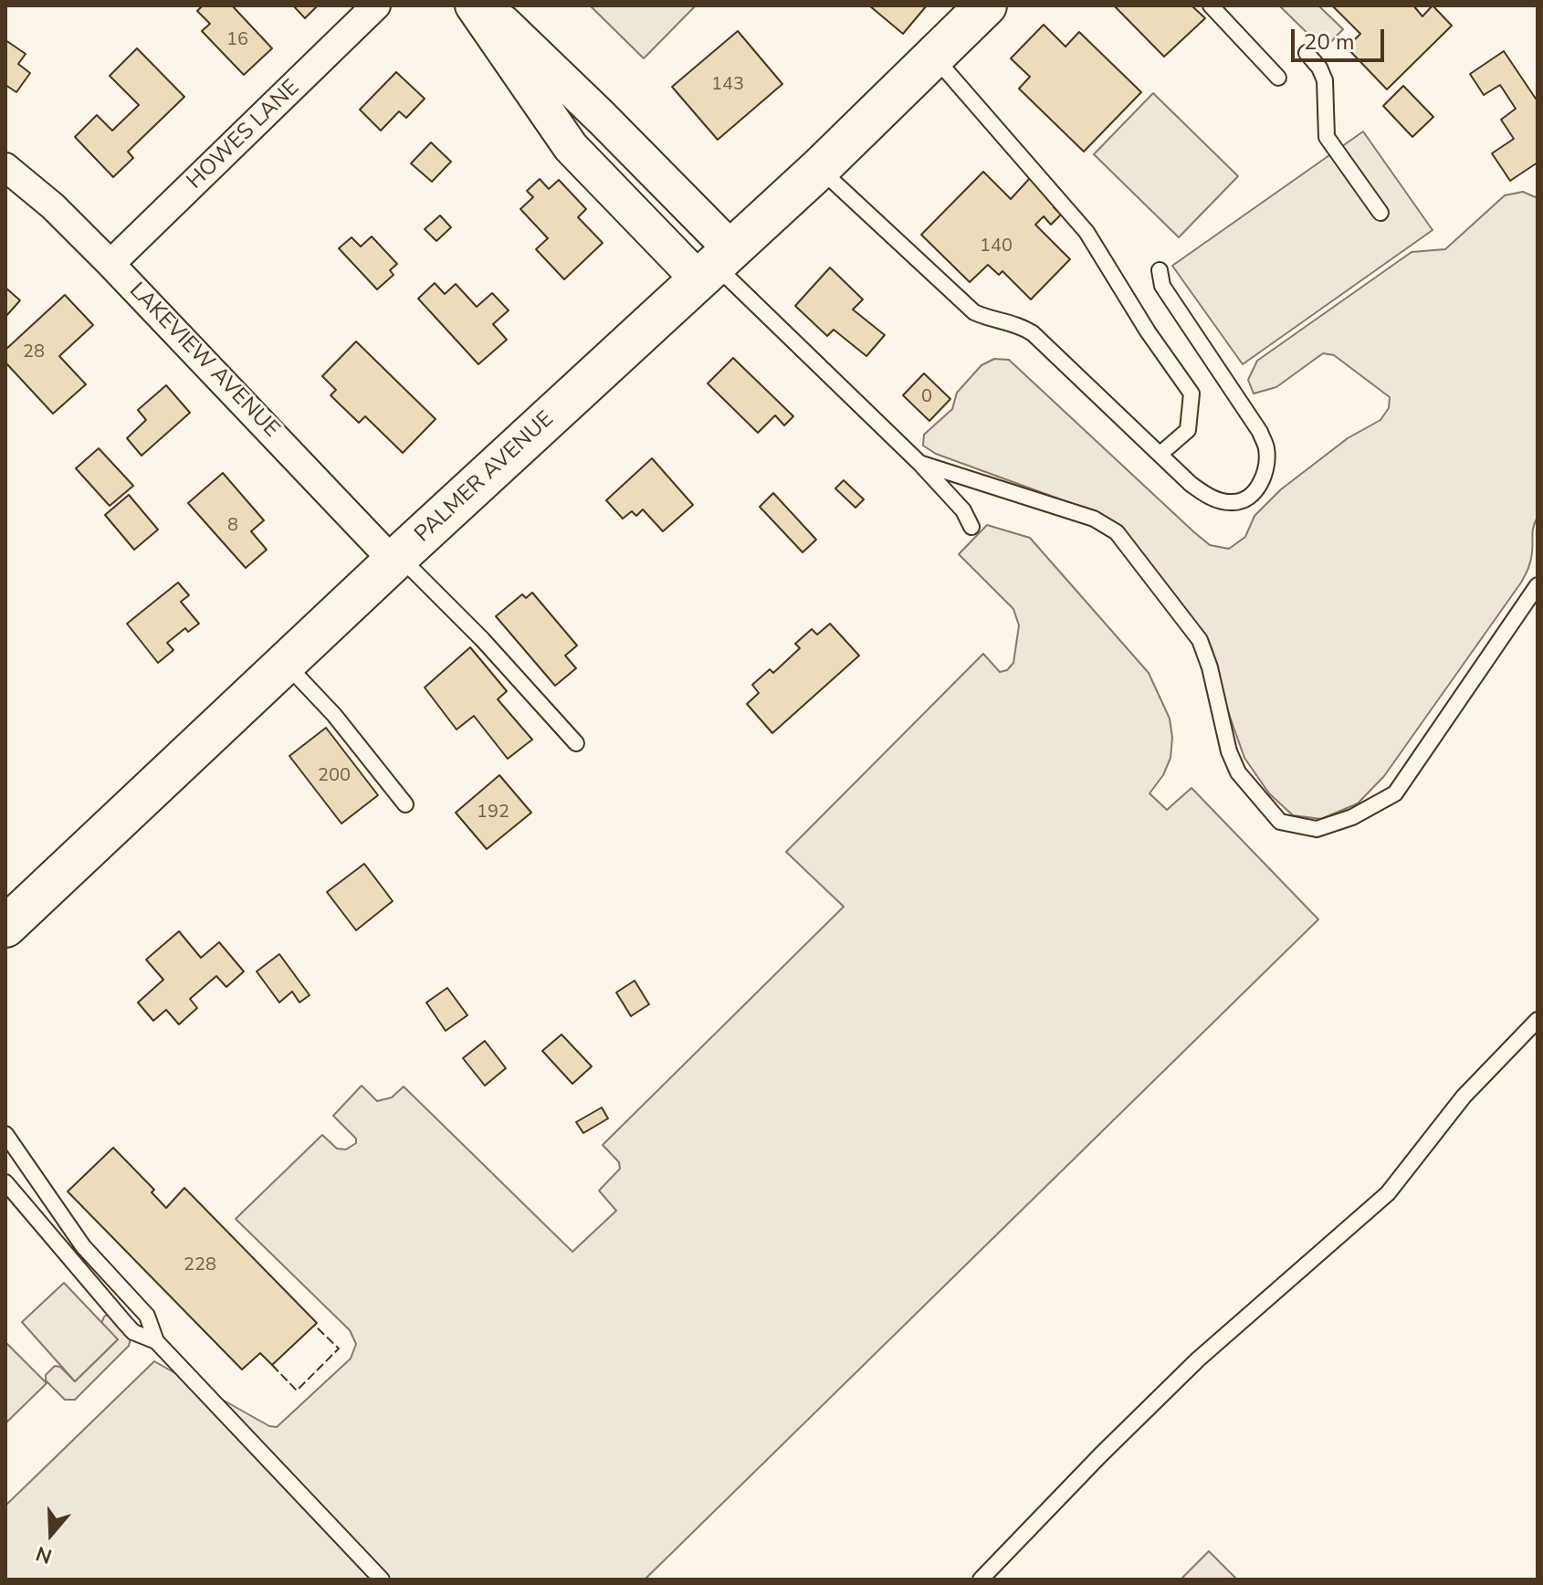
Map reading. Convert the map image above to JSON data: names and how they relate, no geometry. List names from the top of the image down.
{
  "streets": {
    "highway": ["PALMER AVENUE"],
    "street": ["HOWES LANE", "LAKEVIEW AVENUE"]
  },
  "crossings": [
    ["HOWES LANE", "LAKEVIEW AVENUE"],
    ["LAKEVIEW AVENUE", "PALMER AVENUE"]
  ],
  "house_numbers": [
    "16",
    "143",
    "140",
    "28",
    "0",
    "8",
    "200",
    "192",
    "228"
  ],
  "scale_bar": "20 m",
  "north": "bottom"
}
